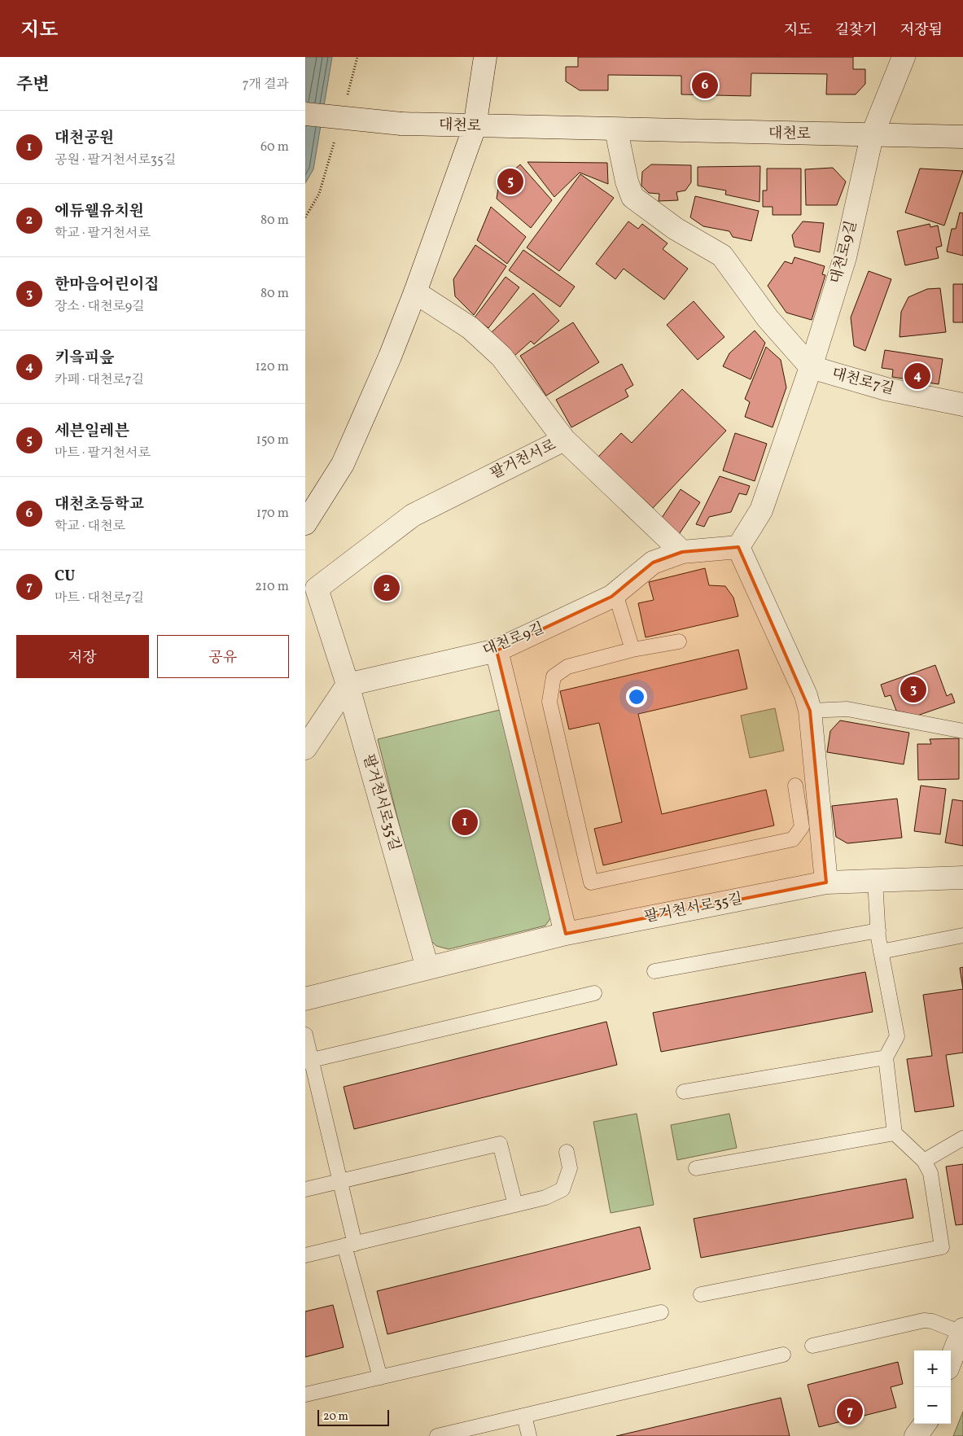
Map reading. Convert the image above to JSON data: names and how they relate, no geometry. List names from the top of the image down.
{
  "streets": {
    "street": [
      "대천로",
      "대천로9길",
      "대천로7길",
      "팔거천서로",
      "팔거천서로35길"
    ]
  },
  "crossings": [
    ["대천로", "대천로9길"],
    ["대천로9길", "대천로7길"],
    ["대천로9길", "팔거천서로35길"],
    ["팔거천서로", "팔거천서로35길"]
  ],
  "scale_bar": "20 m",
  "page": {
    "header": "지도",
    "nav": ["지도", "길찾기", "저장됨"],
    "heading": ["주변", "7개 결과"],
    "pins": [
      "6",
      "5",
      "4",
      "2",
      "3",
      "1",
      "7"
    ],
    "list": [
      {
        "mark": "1",
        "name": "대천공원",
        "note": "공원 · 팔거천서로35길",
        "value": "60 m"
      },
      {
        "mark": "2",
        "name": "에듀웰유치원",
        "note": "학교 · 팔거천서로",
        "value": "80 m"
      },
      {
        "mark": "3",
        "name": "한마음어린이집",
        "note": "장소 · 대천로9길",
        "value": "80 m"
      },
      {
        "mark": "4",
        "name": "키읔피읖",
        "note": "카페 · 대천로7길",
        "value": "120 m"
      },
      {
        "mark": "5",
        "name": "세븐일레븐",
        "note": "마트 · 팔거천서로",
        "value": "150 m"
      },
      {
        "mark": "6",
        "name": "대천초등학교",
        "note": "학교 · 대천로",
        "value": "170 m"
      },
      {
        "mark": "7",
        "name": "CU",
        "note": "마트 · 대천로7길",
        "value": "210 m"
      }
    ],
    "buttons": ["저장", "공유"],
    "map_buttons": ["+", "−"],
    "scale": "20 m"
  }
}
